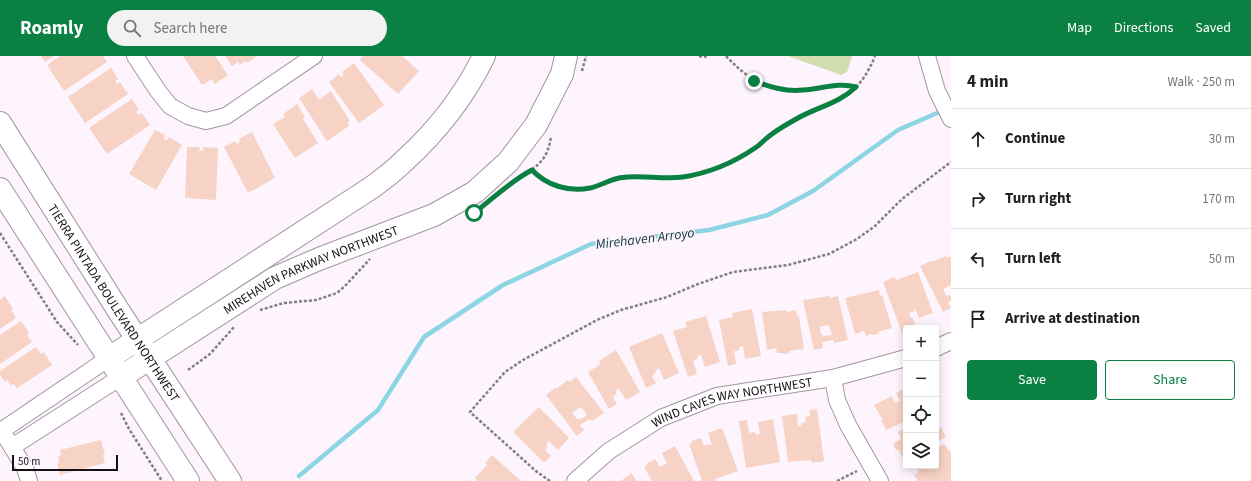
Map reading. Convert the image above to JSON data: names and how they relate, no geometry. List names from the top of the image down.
{
  "streets": {
    "street": ["MIREHAVEN PARKWAY NORTHWEST", "TIERRA PINTADA BOULEVARD NORTHWEST", "WIND CAVES WAY NORTHWEST"]
  },
  "crossings": [
    ["MIREHAVEN PARKWAY NORTHWEST", "TIERRA PINTADA BOULEVARD NORTHWEST"]
  ],
  "water": ["Mirehaven Arroyo"],
  "scale_bar": "50 m",
  "page": {
    "header": "Roamly",
    "search": "Search here",
    "nav": ["Map", "Directions", "Saved"],
    "heading": ["4 min", "Walk · 250 m"],
    "list": [
      ["Continue", "30 m"],
      ["Turn right", "170 m"],
      ["Turn left", "50 m"],
      "Arrive at destination"
    ],
    "map_buttons": ["+", "−"],
    "buttons": ["Save", "Share"],
    "scale": "50 m"
  }
}
